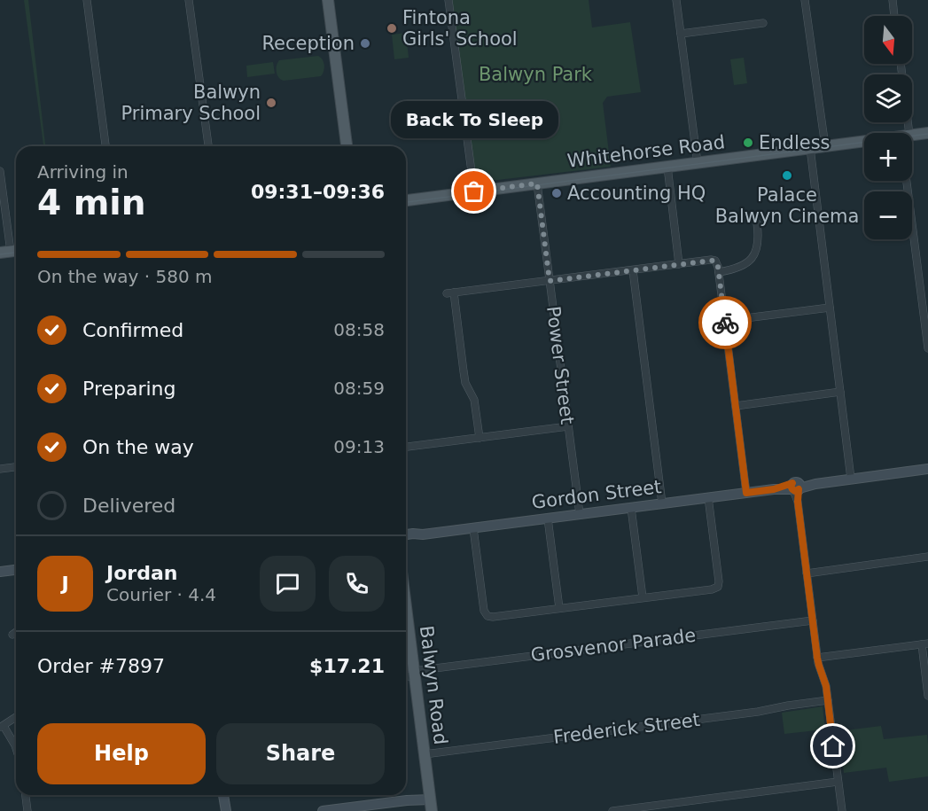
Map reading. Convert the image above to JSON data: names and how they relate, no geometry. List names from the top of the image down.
{
  "streets": {
    "main road": ["Whitehorse Road", "Balwyn Road"],
    "street": [
      "Power Street",
      "Gordon Street",
      "Grosvenor Parade",
      "Frederick Street"
    ]
  },
  "crossings": [
    ["Whitehorse Road", "Power Street"],
    ["Power Street", "Gordon Street"],
    ["Grosvenor Parade", "Balwyn Road"],
    ["Balwyn Road", "Frederick Street"]
  ],
  "parks": ["Balwyn Park"],
  "places": [
    "Fintona Girls' School",
    "Reception",
    "Balwyn Primary School",
    "Endless",
    "Palace Balwyn Cinema",
    "Back To Sleep",
    "Accounting HQ"
  ],
  "north": "bottom",
  "page": {
    "map_buttons": ["+", "−"],
    "bubble": "Back To Sleep",
    "heading": ["4 min", "Arriving in", "09:31–09:36"],
    "panel": [
      "Jordan",
      "Courier · 4.4",
      "Order #7897",
      "$17.21"
    ],
    "bar": "On the way · 580 m",
    "list": [
      ["Confirmed", "08:58"],
      ["Preparing", "08:59"],
      ["On the way", "09:13"],
      "Delivered"
    ],
    "round": "J",
    "buttons": ["Help", "Share"]
  }
}
